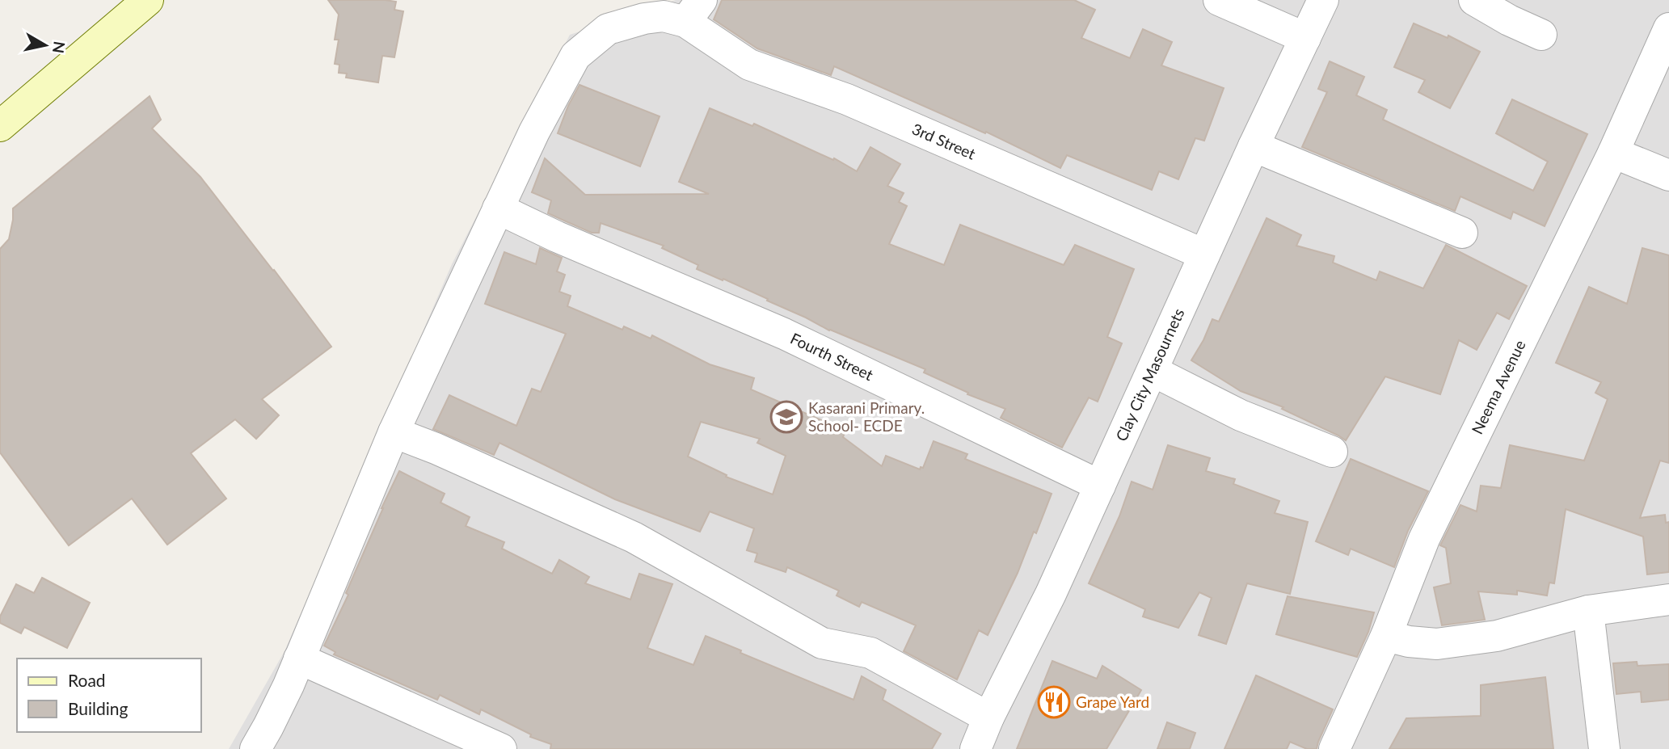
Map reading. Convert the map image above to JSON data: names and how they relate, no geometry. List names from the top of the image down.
{
  "streets": {
    "street": [
      "3rd Street",
      "Fourth Street",
      "Clay City Masournets",
      "Neema Avenue"
    ]
  },
  "crossings": [
    ["3rd Street", "Clay City Masournets"],
    ["Fourth Street", "Clay City Masournets"]
  ],
  "places": {
    "school or university": ["Kasarani Primary. School- ECDE"],
    "restaurant": ["Grape Yard"]
  },
  "legend": ["Road", "Building"],
  "north": "right"
}
